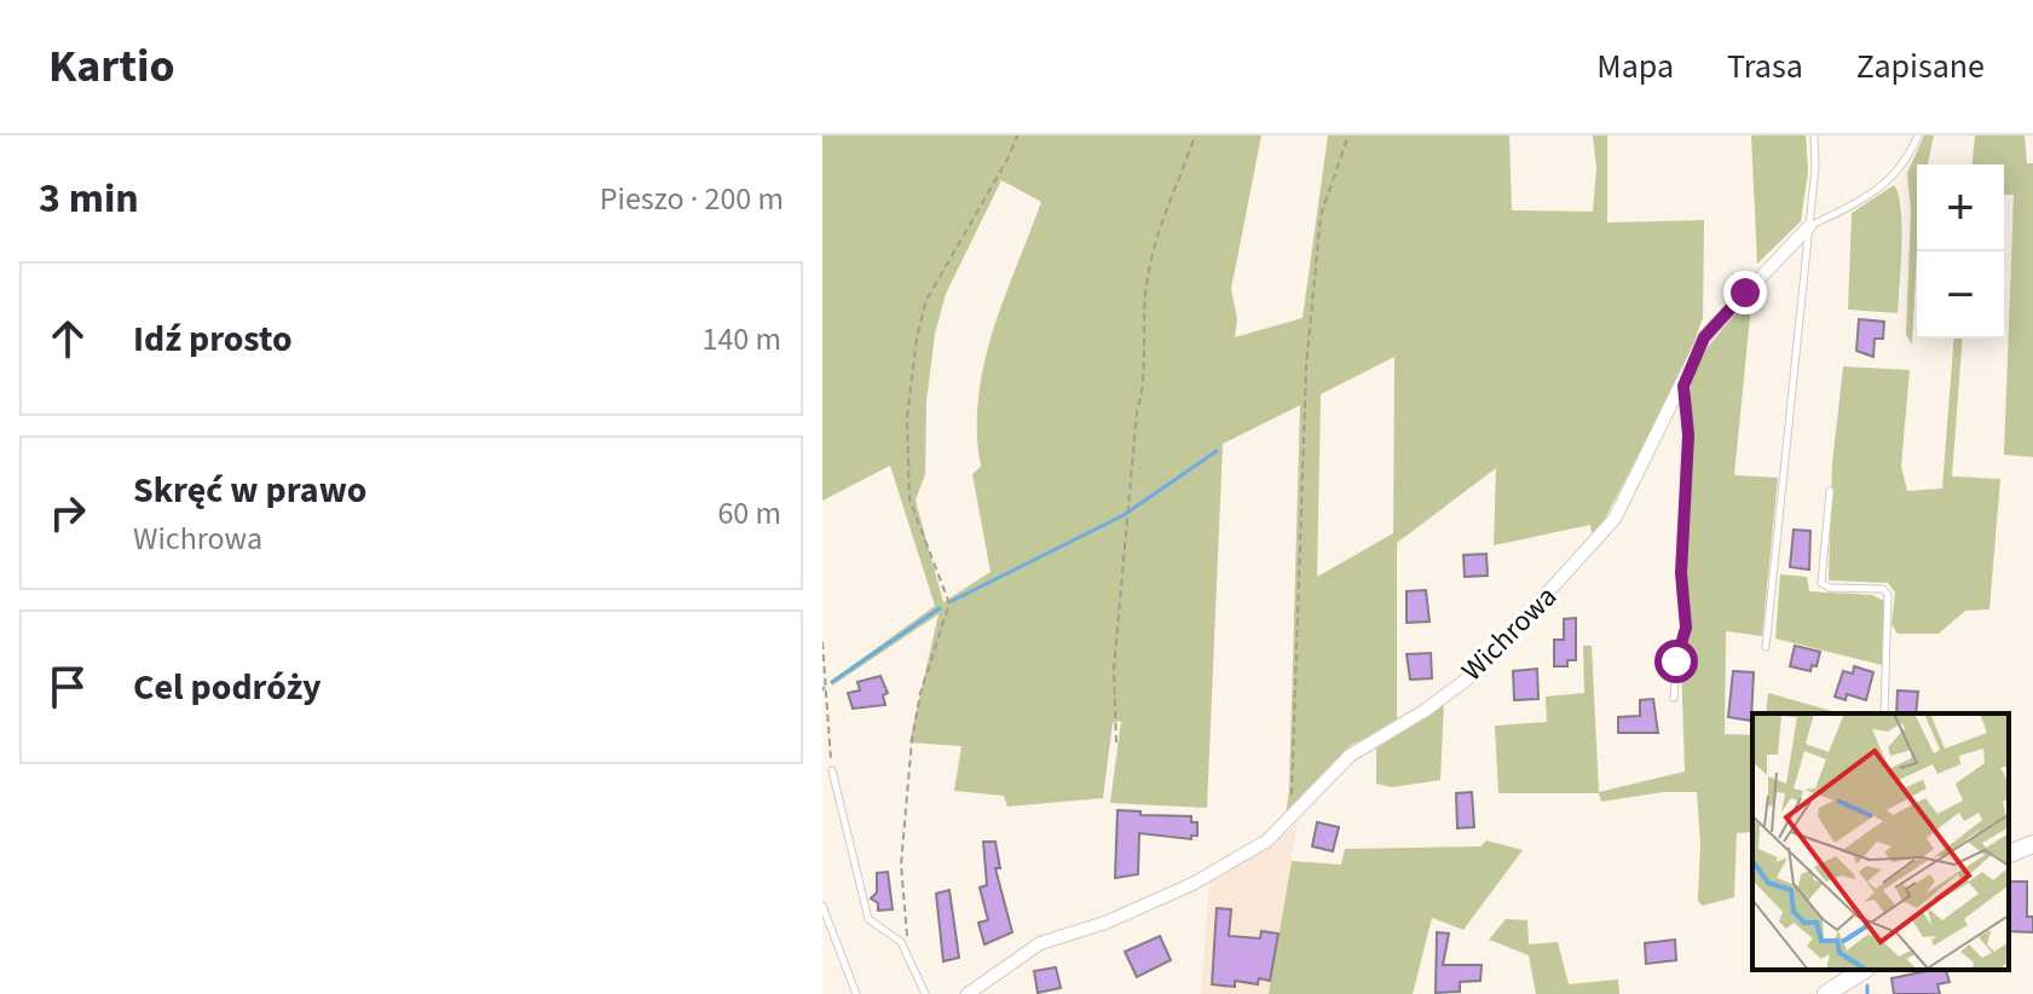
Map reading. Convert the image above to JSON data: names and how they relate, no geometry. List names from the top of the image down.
{
  "streets": {
    "street": ["Wichrowa"]
  },
  "page": {
    "header": "Kartio",
    "nav": ["Mapa", "Trasa", "Zapisane"],
    "heading": ["3 min", "Pieszo · 200 m"],
    "map_buttons": ["+", "−"],
    "list": [
      ["Idź prosto", "140 m"],
      ["Skręć w prawo", "Wichrowa", "60 m"],
      "Cel podróży"
    ]
  }
}
